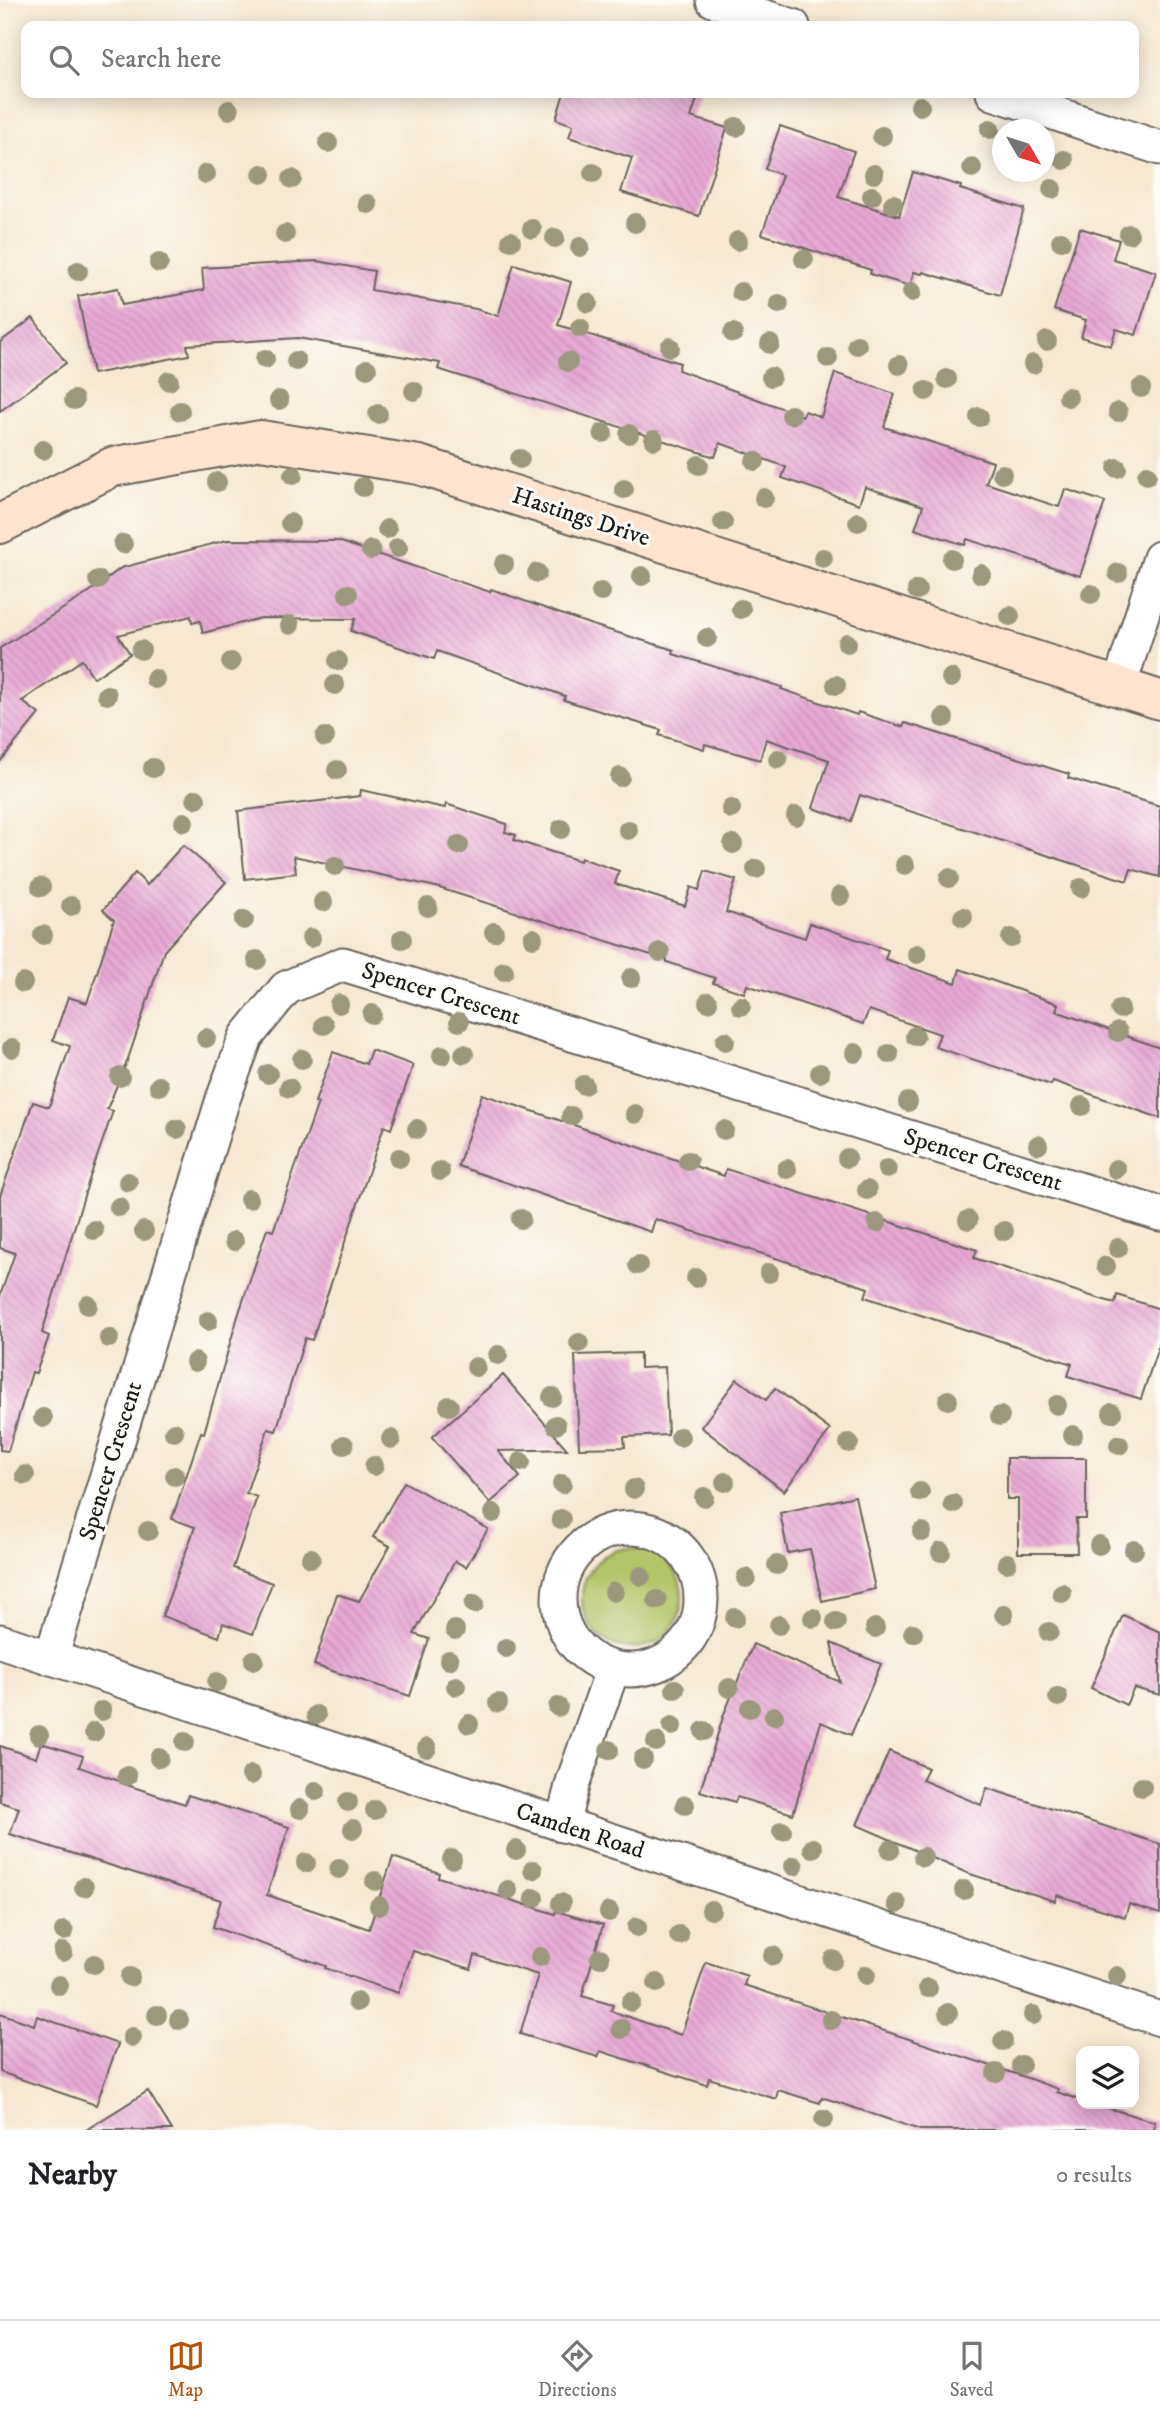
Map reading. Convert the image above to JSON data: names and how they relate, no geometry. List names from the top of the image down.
{
  "streets": {
    "street": ["Hastings Drive", "Spencer Crescent", "Camden Road"]
  },
  "crossings": [
    ["Spencer Crescent", "Camden Road"]
  ],
  "north": "bottom right",
  "page": {
    "search": "Search here",
    "heading": ["Nearby", "0 results"],
    "nav": ["Map", "Directions", "Saved"]
  }
}
